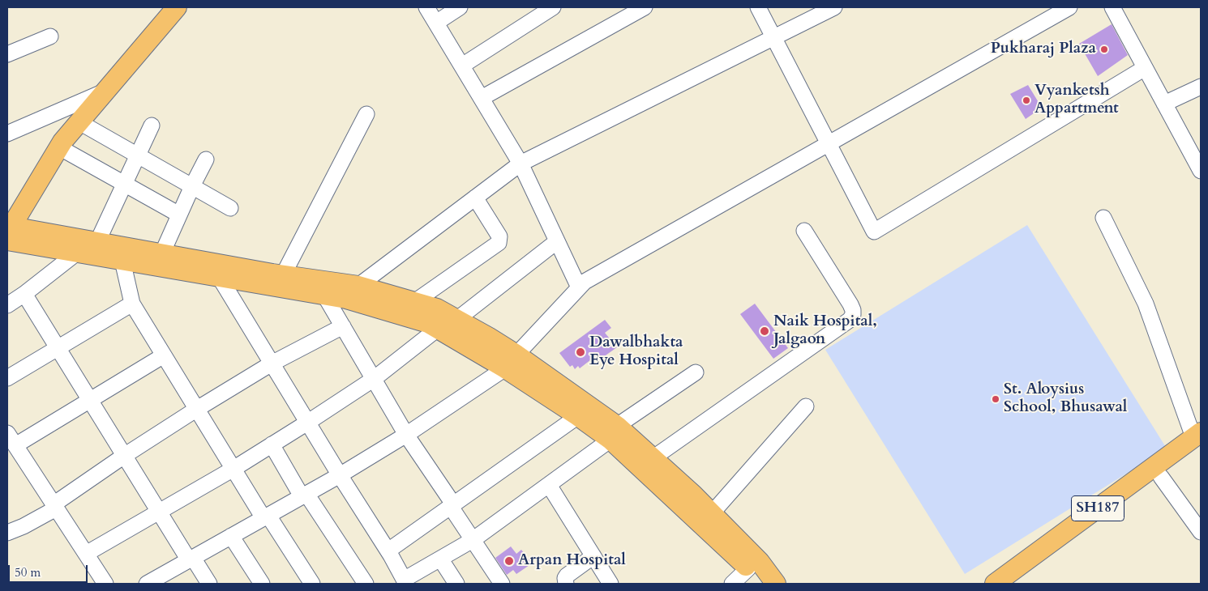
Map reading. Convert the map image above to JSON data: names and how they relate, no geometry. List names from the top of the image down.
{
  "streets": {
    "main road": ["SH187"]
  },
  "places": [
    "Pukharaj Plaza",
    "Vyanketsh Appartment",
    "Naik Hospital, Jalgaon",
    "Dawalbhakta Eye Hospital",
    "St. Aloysius School, Bhusawal",
    "Arpan Hospital"
  ],
  "scale_bar": "50 m"
}
